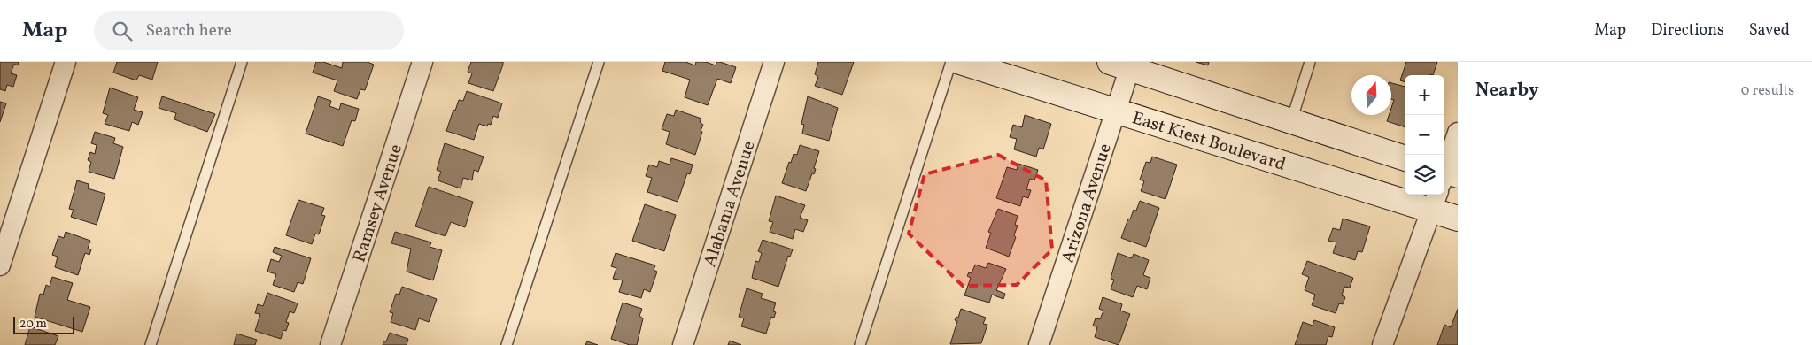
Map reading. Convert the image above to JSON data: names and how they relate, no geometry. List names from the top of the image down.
{
  "streets": {
    "main road": ["East Kiest Boulevard"],
    "street": ["Ramsey Avenue", "Alabama Avenue", "Arizona Avenue"]
  },
  "crossings": [
    ["East Kiest Boulevard", "Arizona Avenue"]
  ],
  "scale_bar": "20 m",
  "north": "top",
  "page": {
    "header": "Map",
    "search": "Search here",
    "nav": ["Map", "Directions", "Saved"],
    "heading": ["Nearby", "0 results"],
    "map_buttons": ["+", "−"],
    "scale": "20 m"
  }
}
